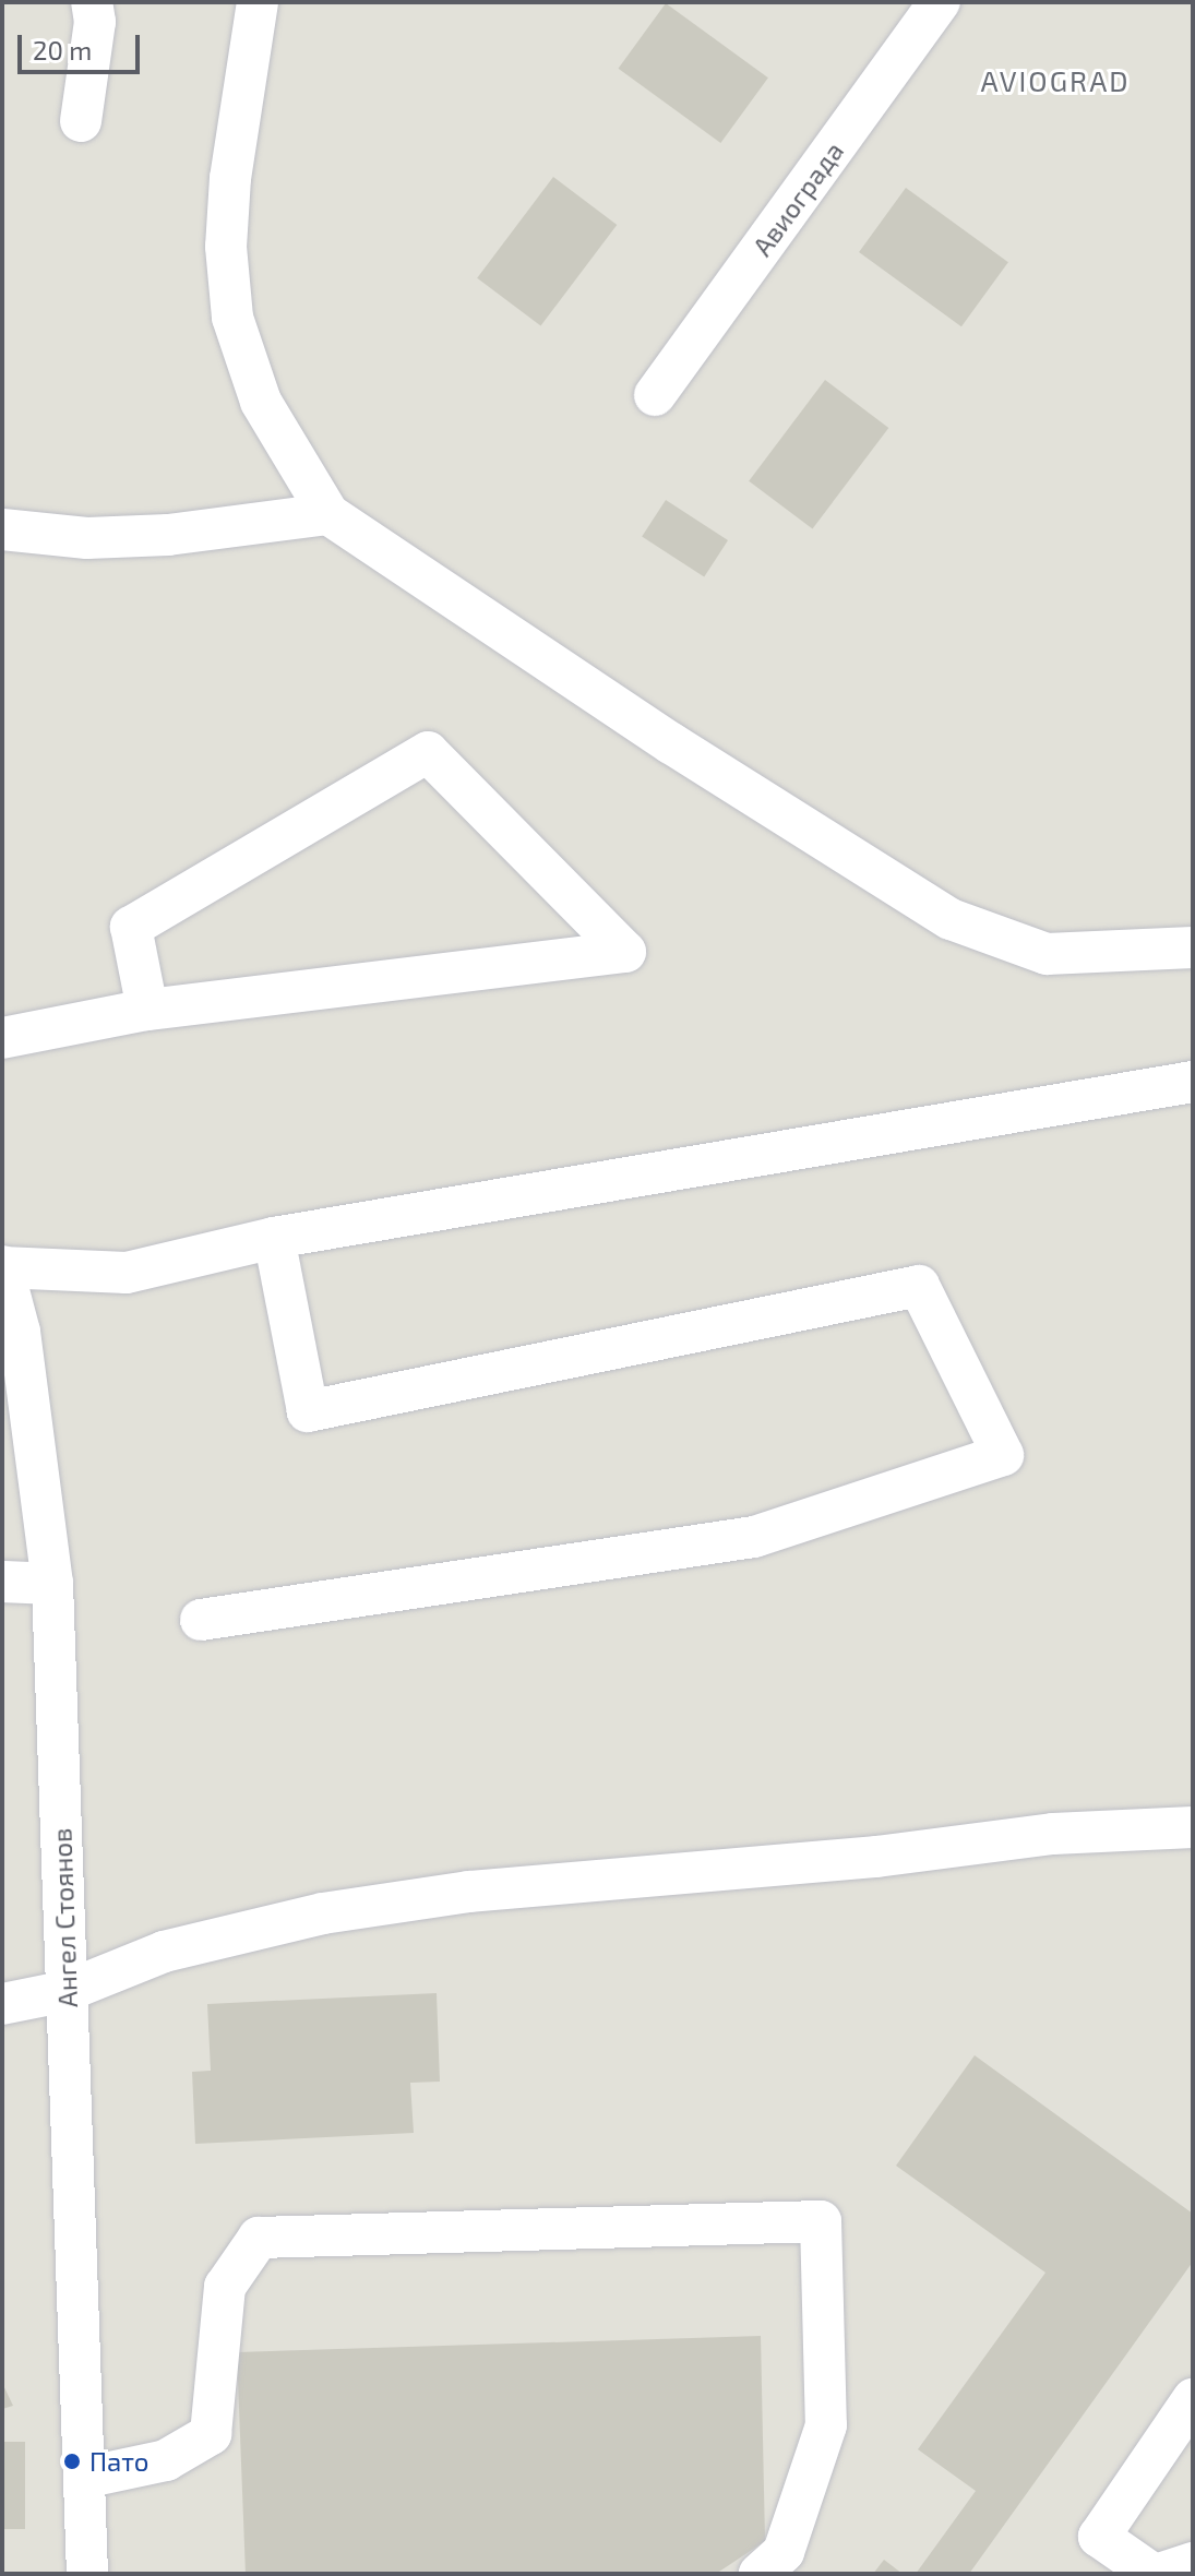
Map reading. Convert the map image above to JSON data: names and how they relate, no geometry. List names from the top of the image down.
{
  "streets": {
    "street": ["Авиограда", "Ангел Стоянов"]
  },
  "districts": ["AVIOGRAD"],
  "places": ["Пато"],
  "scale_bar": "20 m"
}
